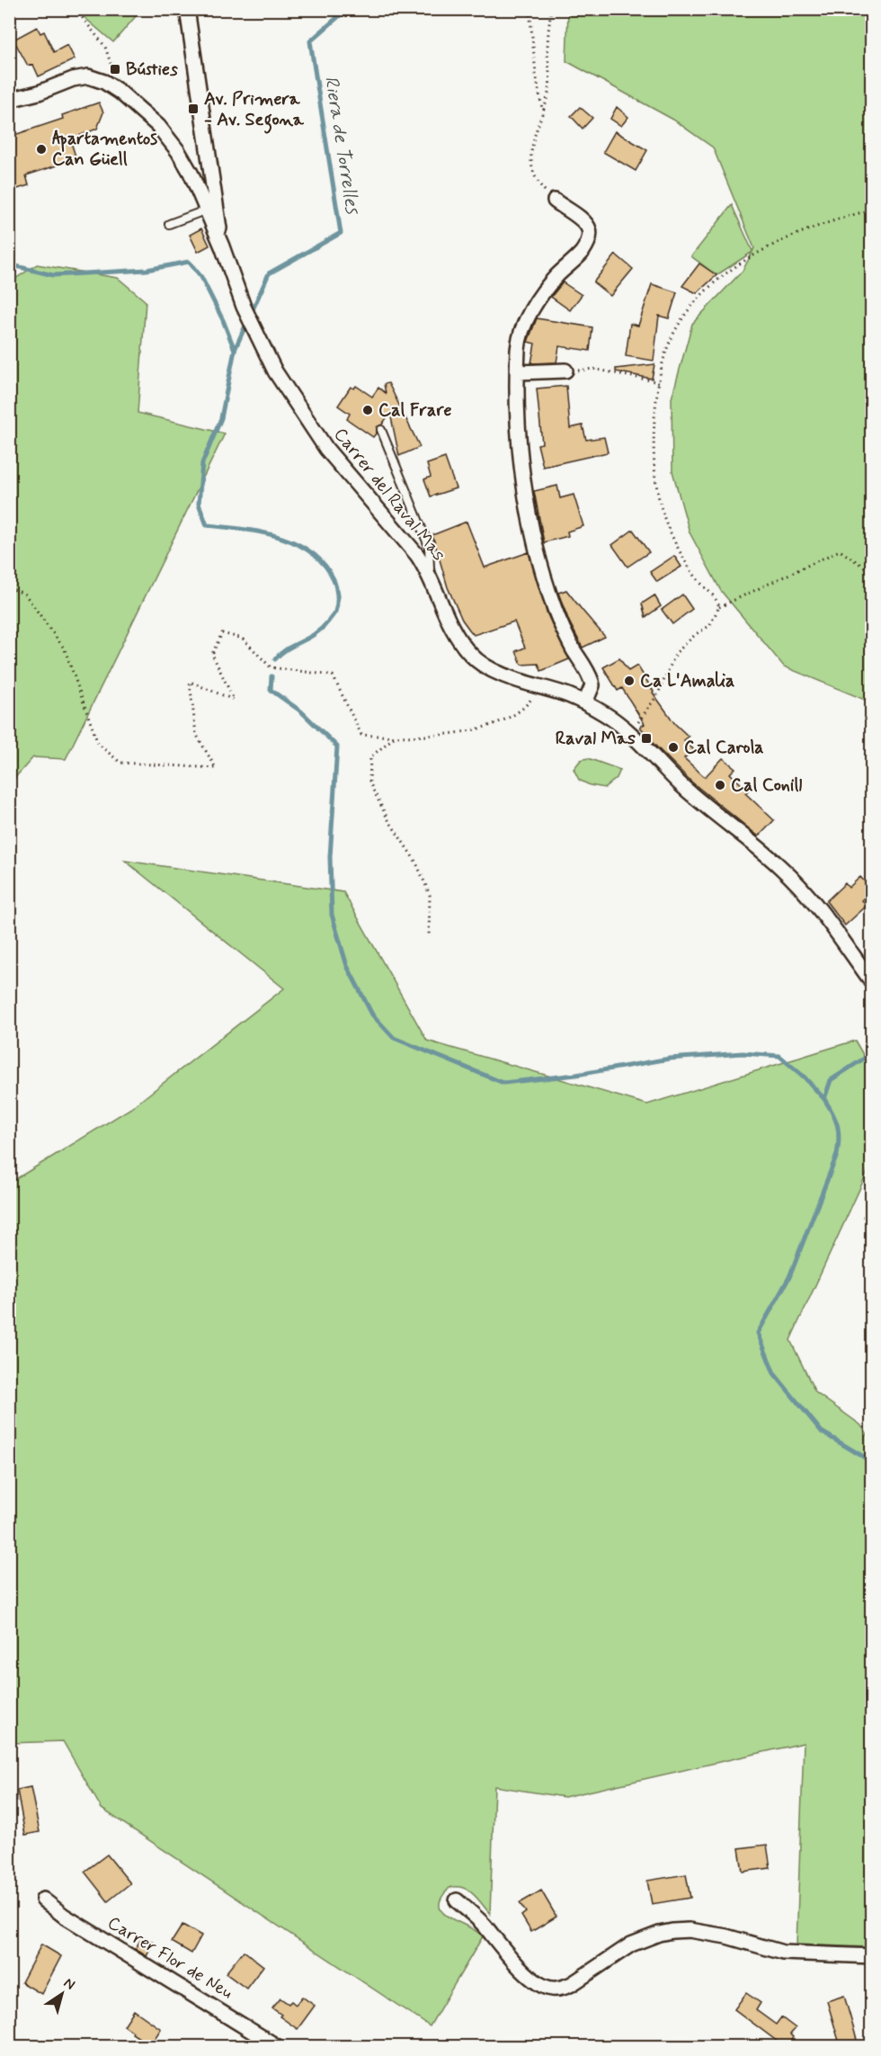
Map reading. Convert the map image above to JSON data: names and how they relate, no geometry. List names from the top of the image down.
{
  "streets": {
    "street": ["Carrer del Raval Mas", "Carrer Flor de Neu"]
  },
  "water": ["Riera de Torrelles"],
  "places": {
    "transit": ["Bústies", "Av. Primera - Av. Segona", "Raval Mas"],
    "other": [
      "Apartamentos Can Güell",
      "Cal Frare",
      "Ca L'Amalia",
      "Cal Carola",
      "Cal Conill"
    ]
  },
  "north": "top right"
}
